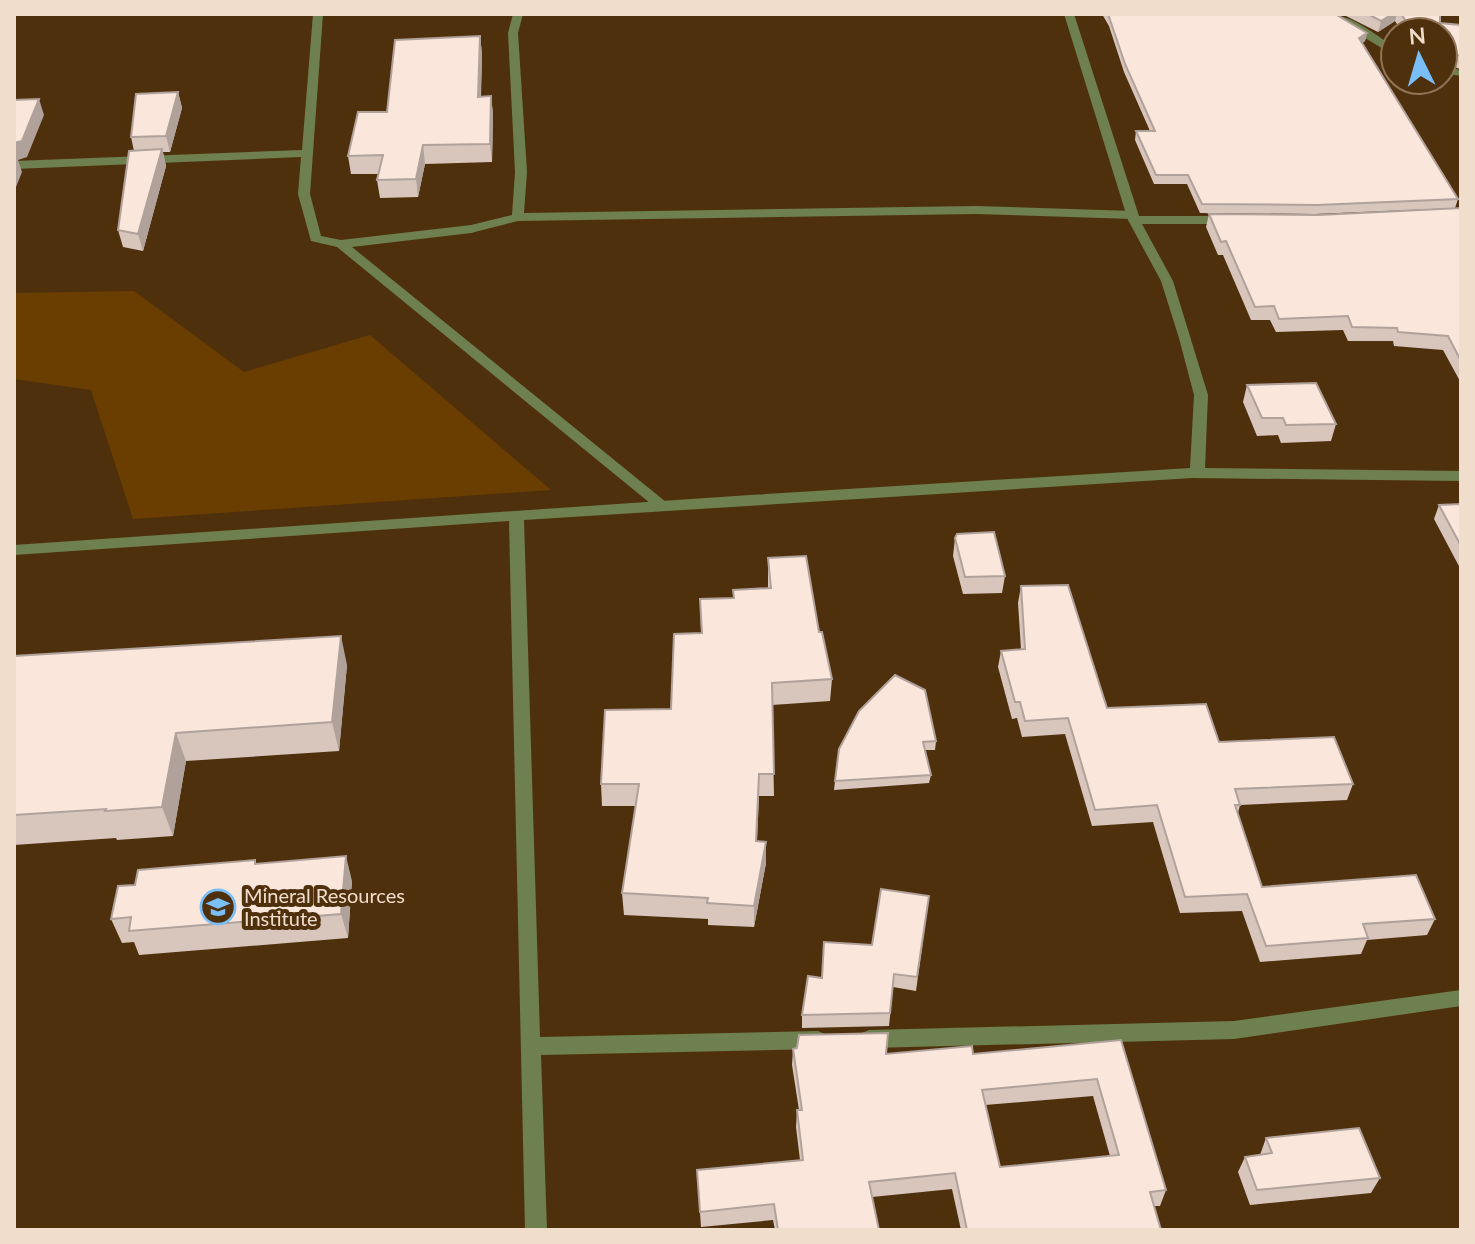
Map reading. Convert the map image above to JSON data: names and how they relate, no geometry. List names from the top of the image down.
{
  "places": {
    "school or university": ["Mineral Resources Institute"]
  },
  "north": "top"
}
